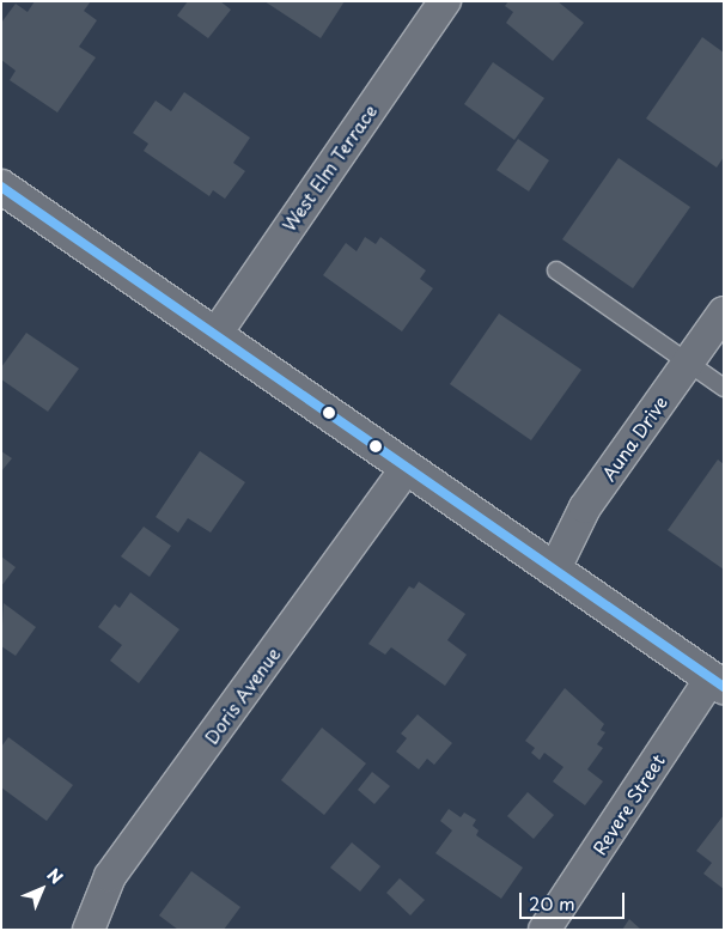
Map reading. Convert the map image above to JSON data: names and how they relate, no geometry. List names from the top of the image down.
{
  "streets": {
    "street": [
      "West Elm Terrace",
      "Auna Drive",
      "Doris Avenue",
      "Revere Street"
    ]
  },
  "scale_bar": "20 m",
  "north": "top right"
}
